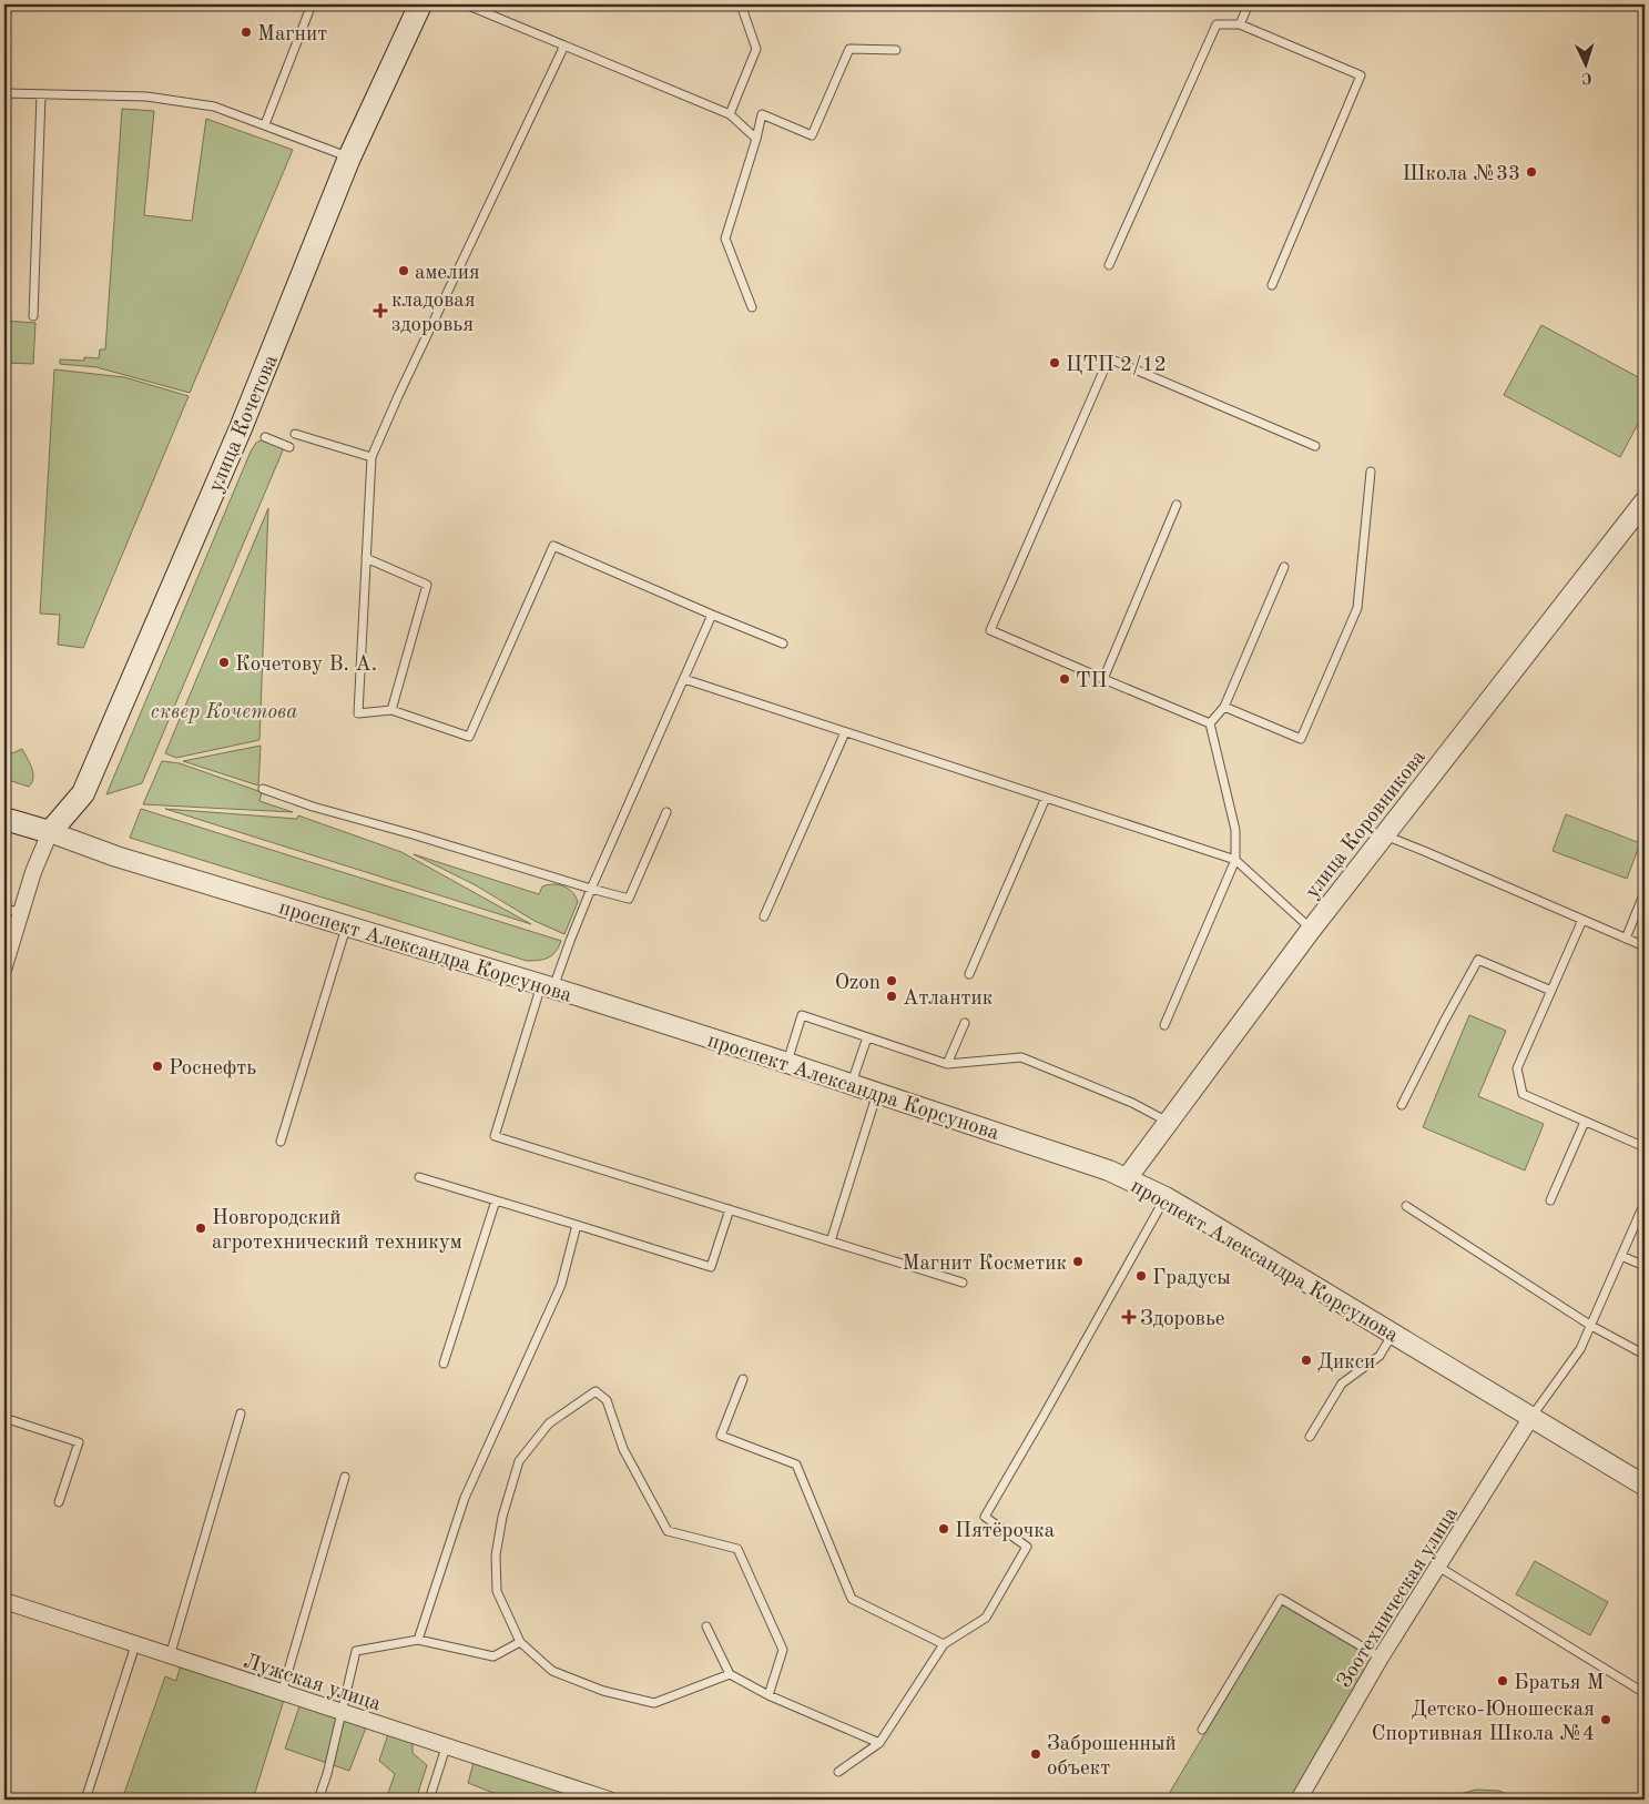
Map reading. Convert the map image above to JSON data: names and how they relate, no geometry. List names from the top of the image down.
{
  "streets": {
    "main road": ["улица Кочетова", "проспект Александра Корсунова"],
    "street": ["улица Коровникова", "Зоотехническая улица", "Лужская улица"]
  },
  "crossings": [
    ["улица Кочетова", "проспект Александра Корсунова"],
    ["улица Коровникова", "проспект Александра Корсунова"],
    ["проспект Александра Корсунова", "Зоотехническая улица"]
  ],
  "parks": ["сквер Кочетова"],
  "places": {
    "other": [
      "Магнит",
      "Школа №33",
      "амелия",
      "ЦТП 2/12",
      "Кочетову В. А.",
      "ТП",
      "Ozon",
      "Атлантик",
      "Роснефть",
      "Новгородский агротехнический техникум",
      "Магнит Косметик",
      "Градусы",
      "Дикси",
      "Пятёрочка",
      "Братья М",
      "Детско-Юношеская Спортивная Школа №4",
      "Заброшенный объект"
    ],
    "health": ["кладовая здоровья", "Здоровье"]
  },
  "north": "bottom"
}
